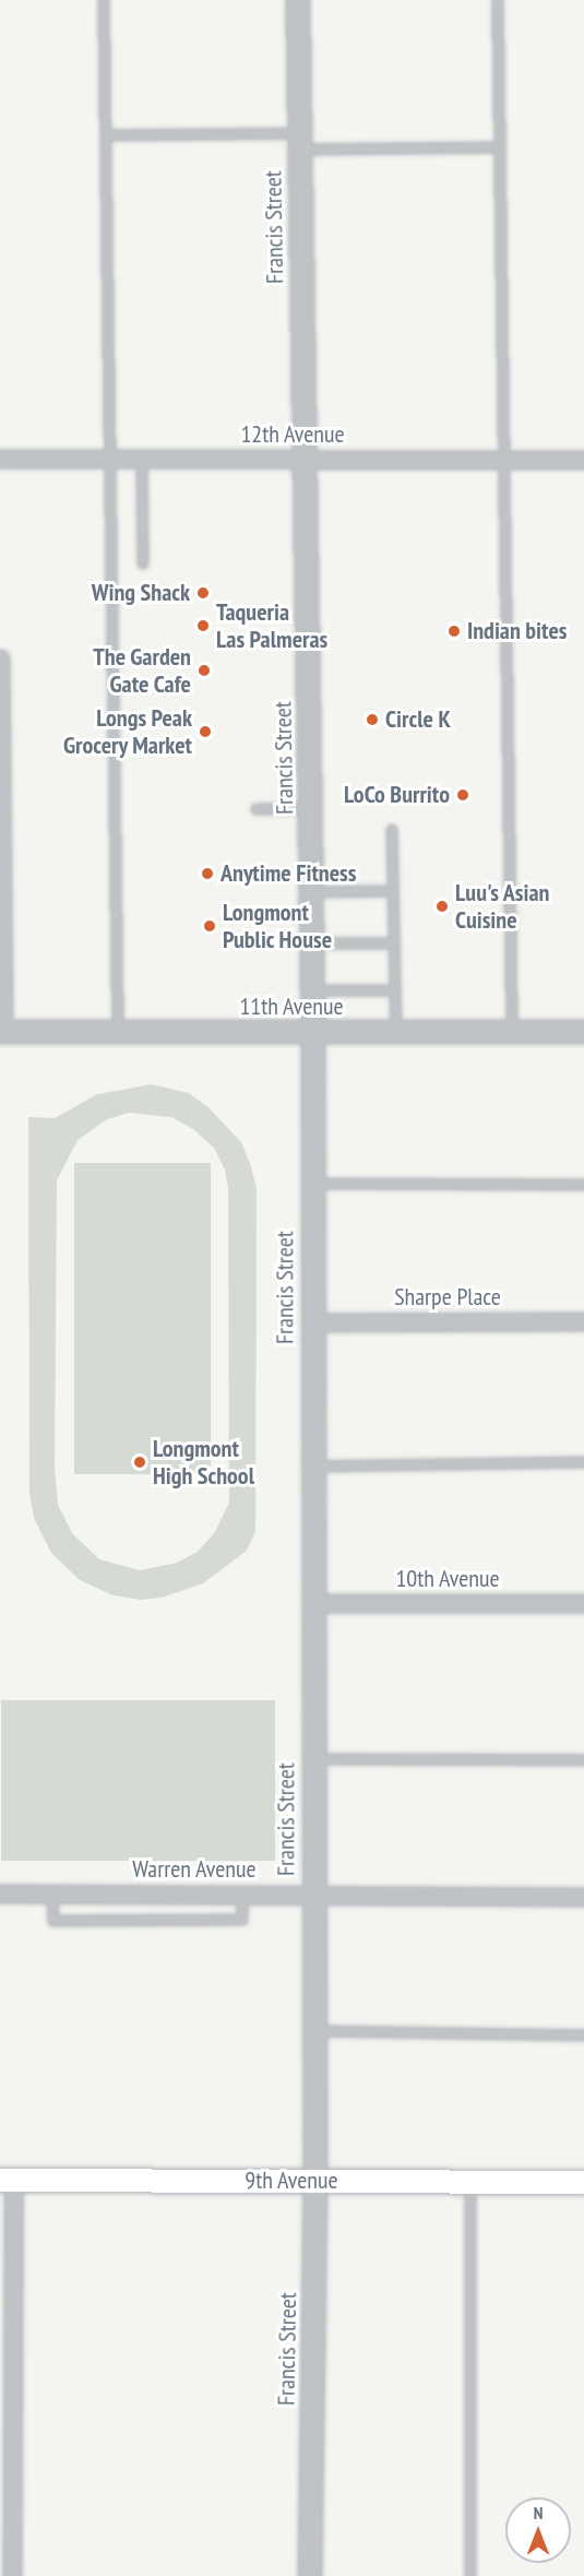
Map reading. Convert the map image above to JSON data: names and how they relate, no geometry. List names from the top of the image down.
{
  "streets": {
    "main road": ["9th Avenue"],
    "street": [
      "Francis Street",
      "12th Avenue",
      "11th Avenue",
      "Sharpe Place",
      "10th Avenue",
      "Warren Avenue"
    ]
  },
  "crossings": [
    ["Francis Street", "12th Avenue"],
    ["Francis Street", "11th Avenue"],
    ["Francis Street", "Sharpe Place"],
    ["Francis Street", "10th Avenue"],
    ["Francis Street", "Warren Avenue"],
    ["Francis Street", "9th Avenue"]
  ],
  "places": [
    "Wing Shack",
    "Taqueria Las Palmeras",
    "Indian bites",
    "The Garden Gate Cafe",
    "Circle K",
    "Longs Peak Grocery Market",
    "LoCo Burrito",
    "Anytime Fitness",
    "Luu's Asian Cuisine",
    "Longmont Public House",
    "Longmont High School"
  ],
  "north": "top"
}
